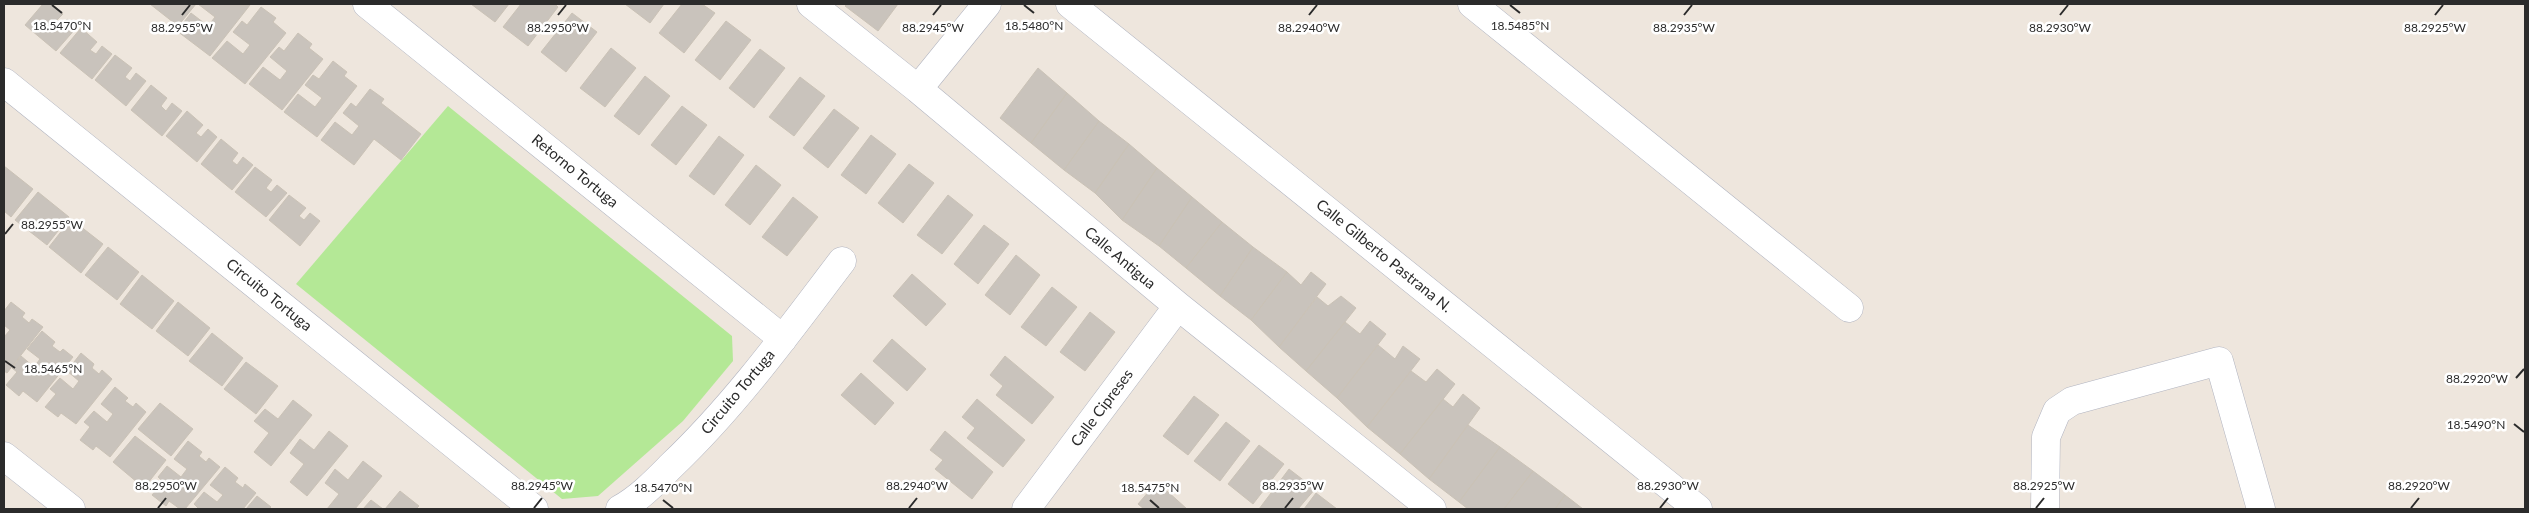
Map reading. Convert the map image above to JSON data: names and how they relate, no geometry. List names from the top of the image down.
{
  "streets": {
    "street": [
      "Retorno Tortuga",
      "Calle Gilberto Pastrana N.",
      "Calle Antigua",
      "Circuito Tortuga",
      "Calle Cipreses"
    ]
  },
  "crossings": [
    ["Retorno Tortuga", "Circuito Tortuga"],
    ["Calle Antigua", "Calle Cipreses"]
  ],
  "coordinates": [
    "18.5470°N",
    "18.5480°N",
    "18.5485°N",
    "88.2955°W",
    "88.2950°W",
    "88.2945°W",
    "88.2940°W",
    "88.2935°W",
    "88.2930°W",
    "88.2925°W",
    "18.5465°N",
    "88.2920°W",
    "18.5490°N",
    "18.5475°N"
  ]
}
